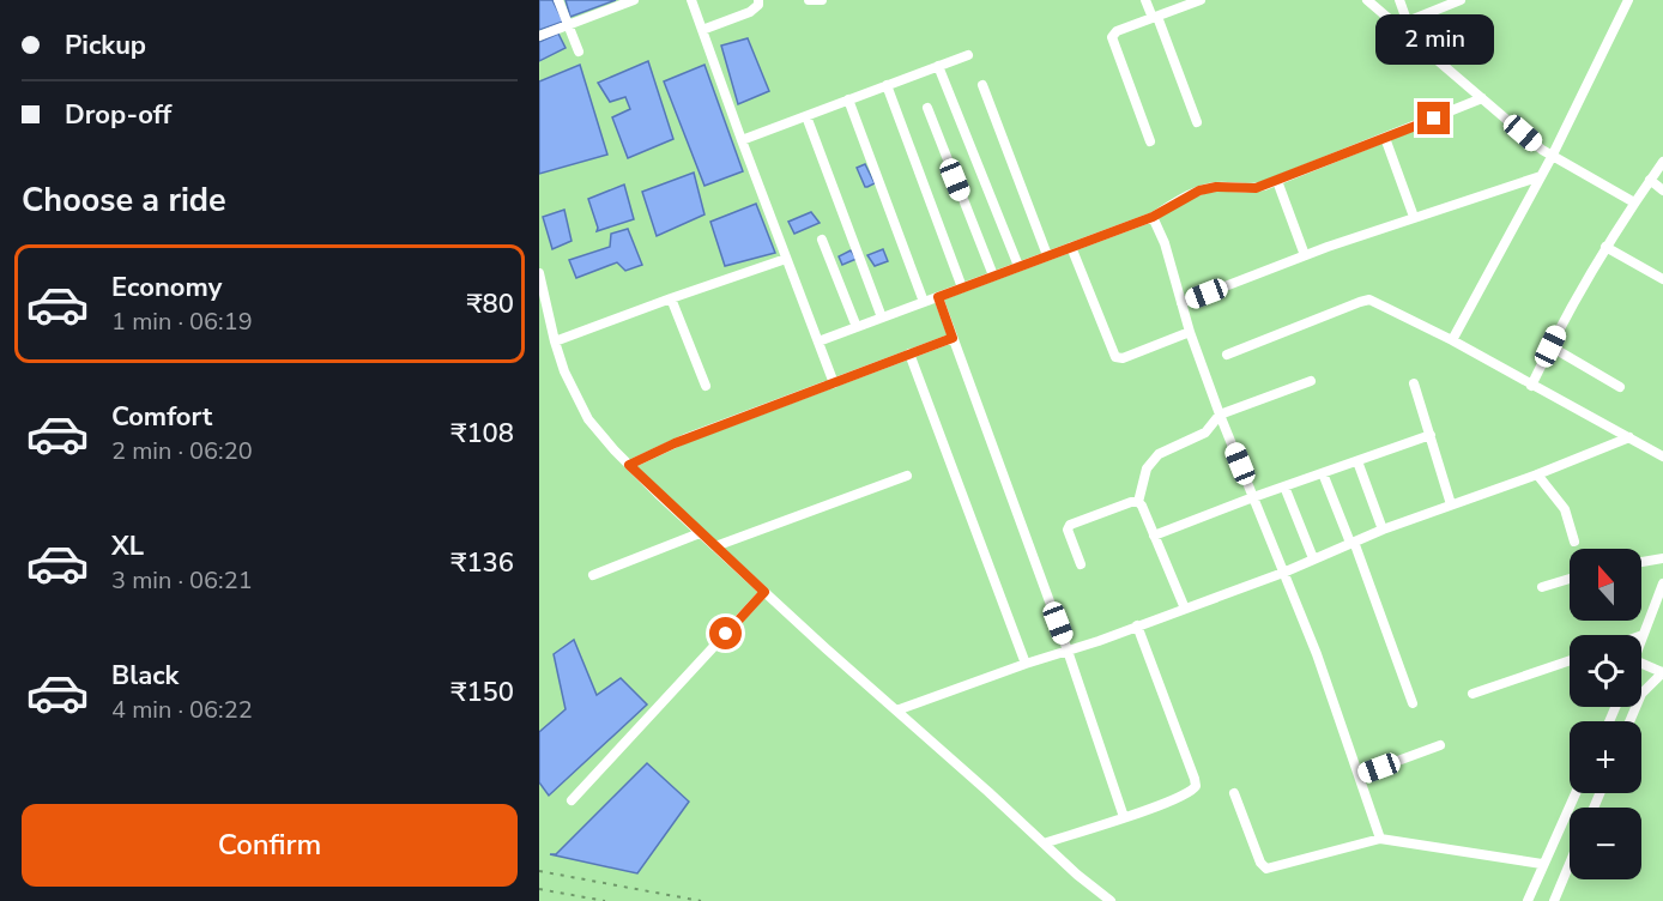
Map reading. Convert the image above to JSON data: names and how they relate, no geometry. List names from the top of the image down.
{
  "north": "top",
  "page": {
    "banner": ["Pickup", "Drop-off"],
    "bubble": "2 min",
    "heading": "Choose a ride",
    "list": [
      {
        "name": "Economy",
        "note": "1 min · 06:19",
        "value": "₹80"
      },
      {
        "name": "Comfort",
        "note": "2 min · 06:20",
        "value": "₹108"
      },
      {
        "name": "XL",
        "note": "3 min · 06:21",
        "value": "₹136"
      },
      {
        "name": "Black",
        "note": "4 min · 06:22",
        "value": "₹150"
      }
    ],
    "map_buttons": ["+", "−"],
    "buttons": "Confirm"
  }
}
